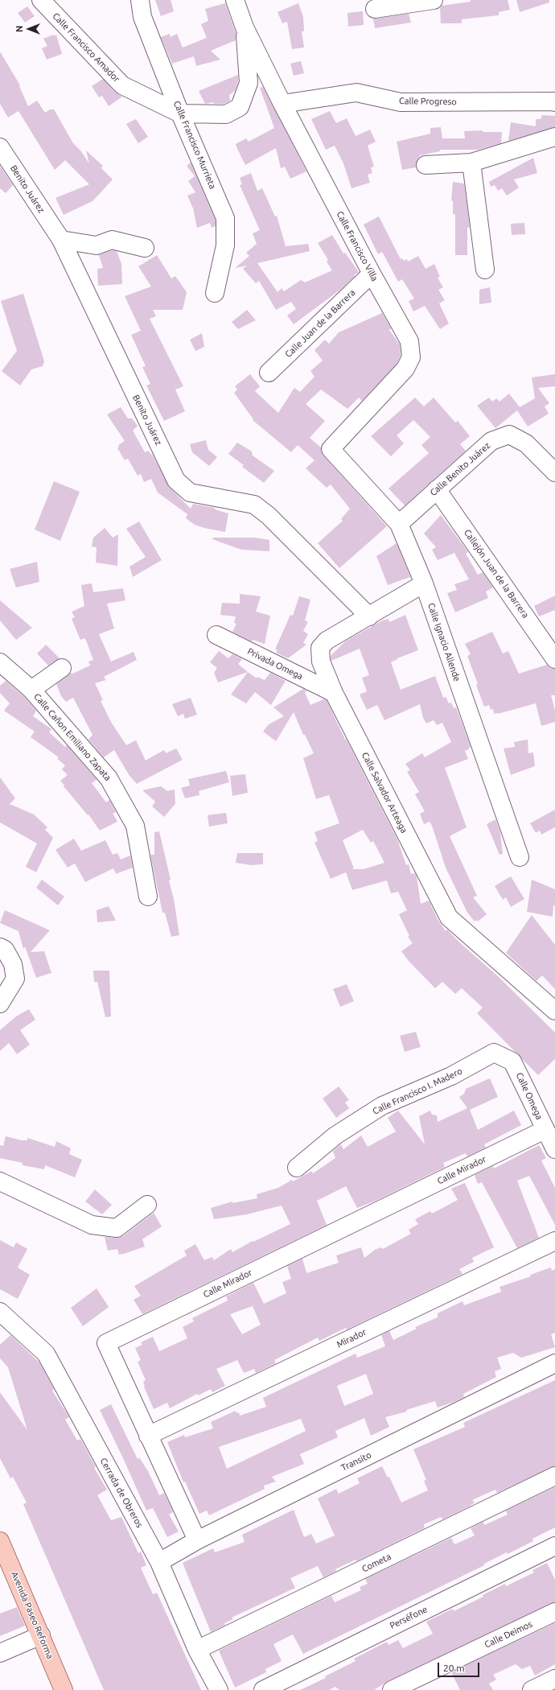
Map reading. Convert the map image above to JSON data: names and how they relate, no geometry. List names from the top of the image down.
{
  "streets": {
    "main road": ["Avenida Paseo Reforma"],
    "street": [
      "Calle Francisco Amador",
      "Calle Progreso",
      "Calle Francisco Murrieta",
      "Benito Juárez",
      "Calle Francisco Villa",
      "Calle Juan de la Barrera",
      "Calle Benito Juárez",
      "Callejón Juan de la Barrera",
      "Calle Ignacio Allende",
      "Privada Omega",
      "Calle Cañon Emiliano Zapata",
      "Calle Salvador Arteaga",
      "Calle Francisco I. Madero",
      "Calle Omega",
      "Calle Mirador",
      "Mirador",
      "Transito",
      "Cerrada de Obreros",
      "Cometa",
      "Perséfone",
      "Calle Deimos"
    ]
  },
  "crossings": [
    ["Calle Francisco Amador", "Calle Francisco Murrieta"],
    ["Calle Francisco Amador", "Calle Francisco Villa"],
    ["Calle Progreso", "Calle Francisco Villa"],
    ["Benito Juárez", "Calle Salvador Arteaga"],
    ["Calle Francisco Villa", "Calle Juan de la Barrera"],
    ["Calle Francisco Villa", "Calle Ignacio Allende"],
    ["Calle Benito Juárez", "Callejón Juan de la Barrera"],
    ["Calle Benito Juárez", "Calle Ignacio Allende"],
    ["Calle Ignacio Allende", "Calle Salvador Arteaga"],
    ["Privada Omega", "Calle Salvador Arteaga"],
    ["Calle Francisco I. Madero", "Calle Omega"],
    ["Calle Omega", "Calle Mirador"],
    ["Calle Mirador", "Mirador"],
    ["Calle Mirador", "Transito"],
    ["Transito", "Cerrada de Obreros"],
    ["Cerrada de Obreros", "Cometa"]
  ],
  "scale_bar": "20 m",
  "north": "left"
}
